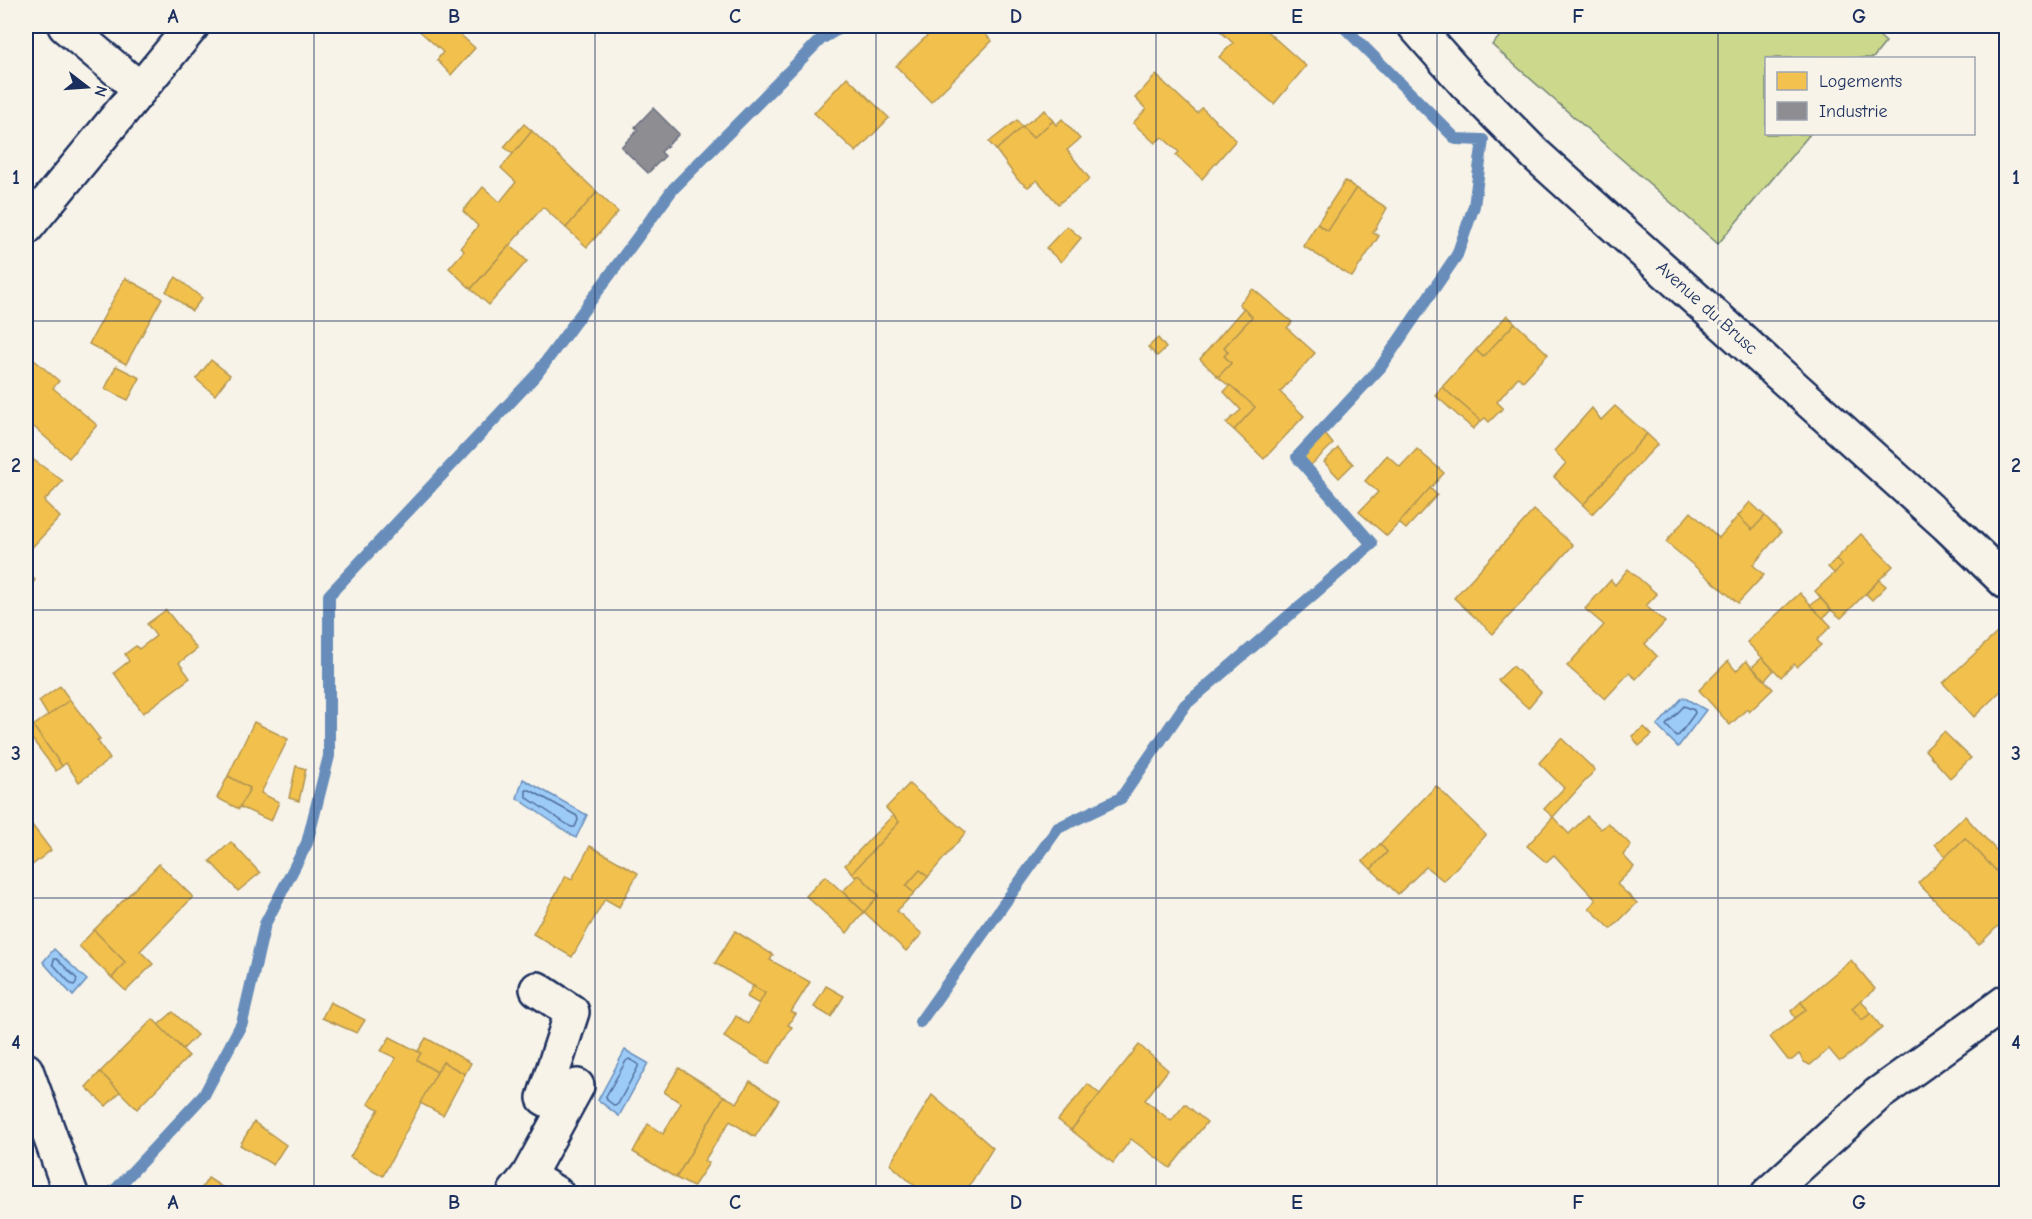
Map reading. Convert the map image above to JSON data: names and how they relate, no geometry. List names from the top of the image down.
{
  "streets": {
    "street": ["Avenue du Brusc"]
  },
  "legend": ["Logements", "Industrie"],
  "north": "right",
  "grid": {
    "columns": [
      "A",
      "B",
      "C",
      "D",
      "E",
      "F",
      "G"
    ],
    "rows": [
      "1",
      "2",
      "3",
      "4"
    ]
  }
}
